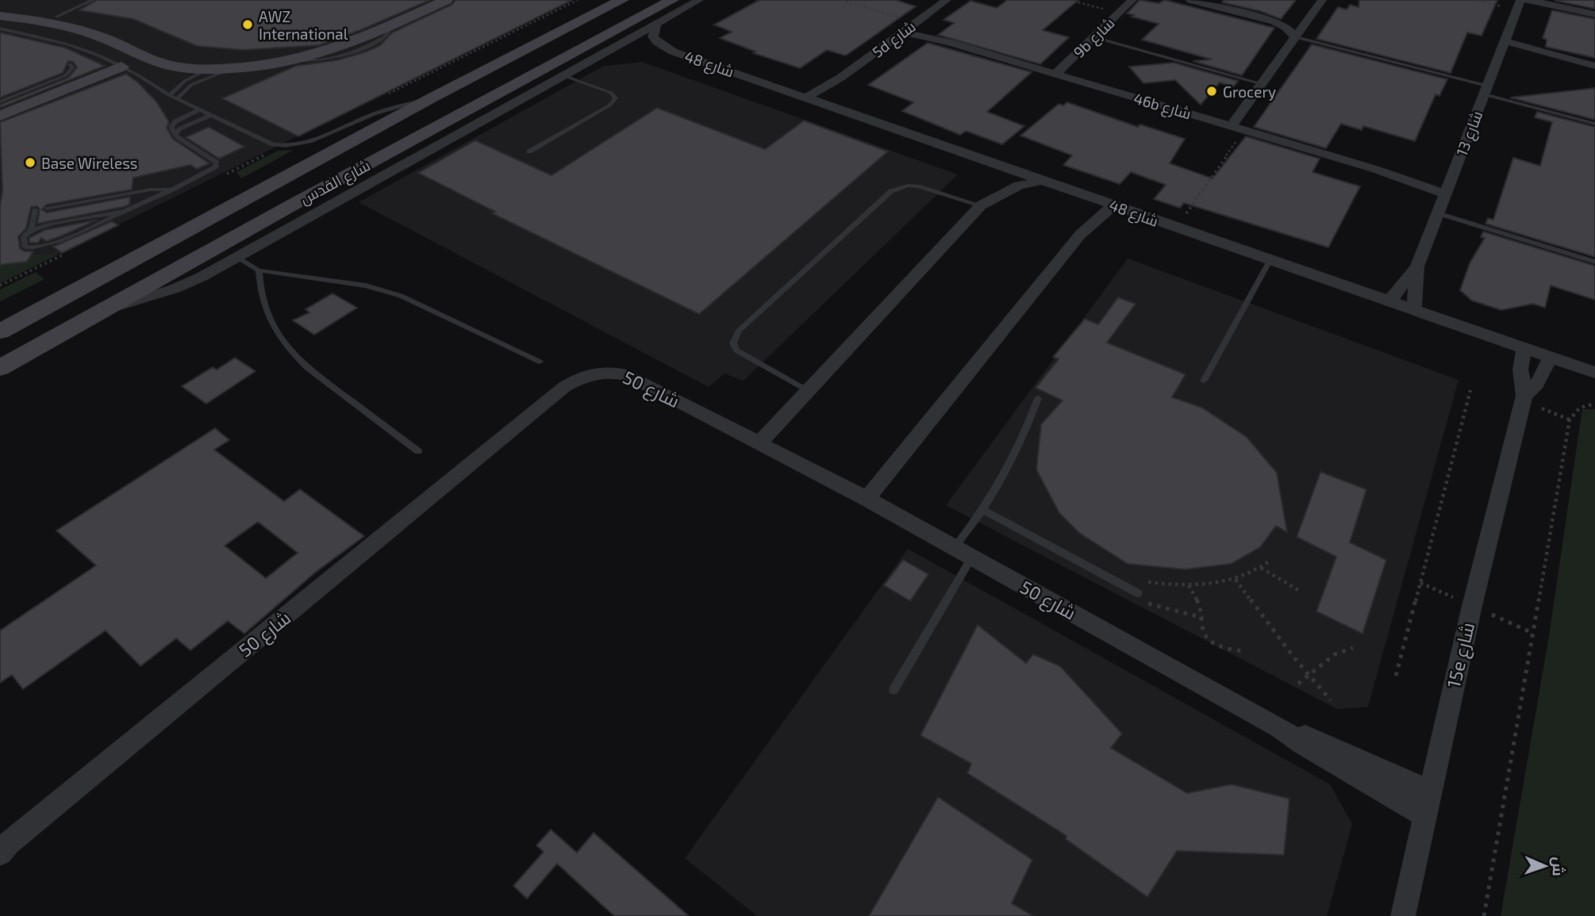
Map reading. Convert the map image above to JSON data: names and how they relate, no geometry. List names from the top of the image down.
{
  "streets": {
    "main road": ["شارع القدس"],
    "street": [
      "9b شارع",
      "5d شارع",
      "شارع 48",
      "46b شارع",
      "شارع 13",
      "شارع 50",
      "15e شارع"
    ]
  },
  "crossings": [
    ["9b شارع", "46b شارع"],
    ["5d شارع", "شارع 48"],
    ["5d شارع", "46b شارع"],
    ["شارع 48", "شارع 13"],
    ["شارع 48", "15e شارع"],
    ["46b شارع", "شارع 13"],
    ["شارع 50", "15e شارع"]
  ],
  "places": ["AWZ International", "Grocery", "Base Wireless"],
  "north": "right"
}
